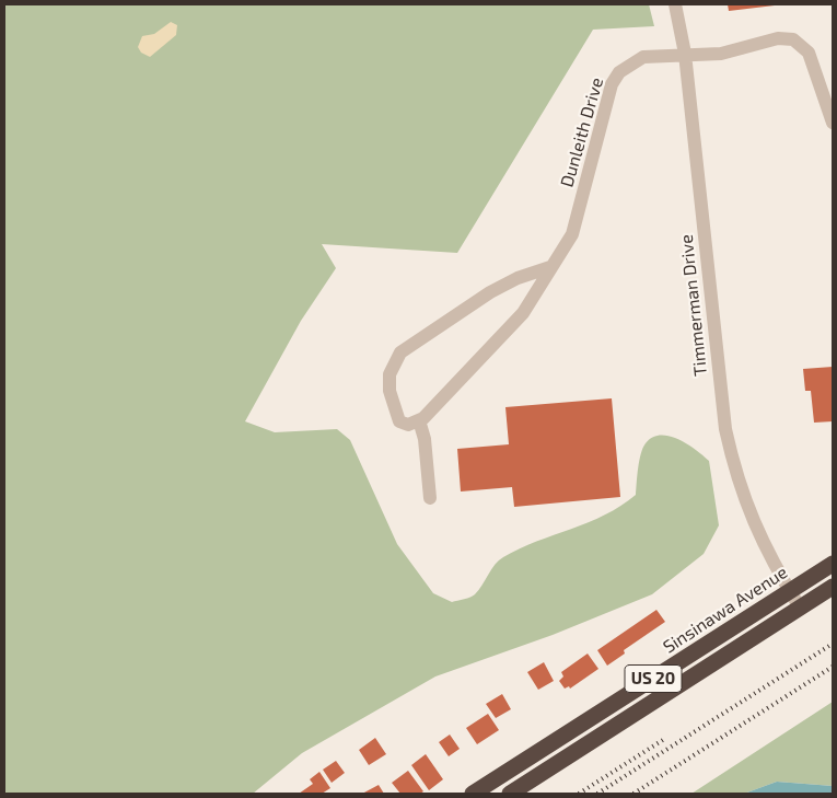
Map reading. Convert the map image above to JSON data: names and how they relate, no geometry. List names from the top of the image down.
{
  "streets": {
    "highway": ["Sinsinawa Avenue", "US 20"],
    "street": ["Dunleith Drive", "Timmerman Drive"]
  },
  "crossings": [
    ["Dunleith Drive", "Timmerman Drive"],
    ["Timmerman Drive", "Sinsinawa Avenue"],
    ["Timmerman Drive", "US 20"]
  ]
}
